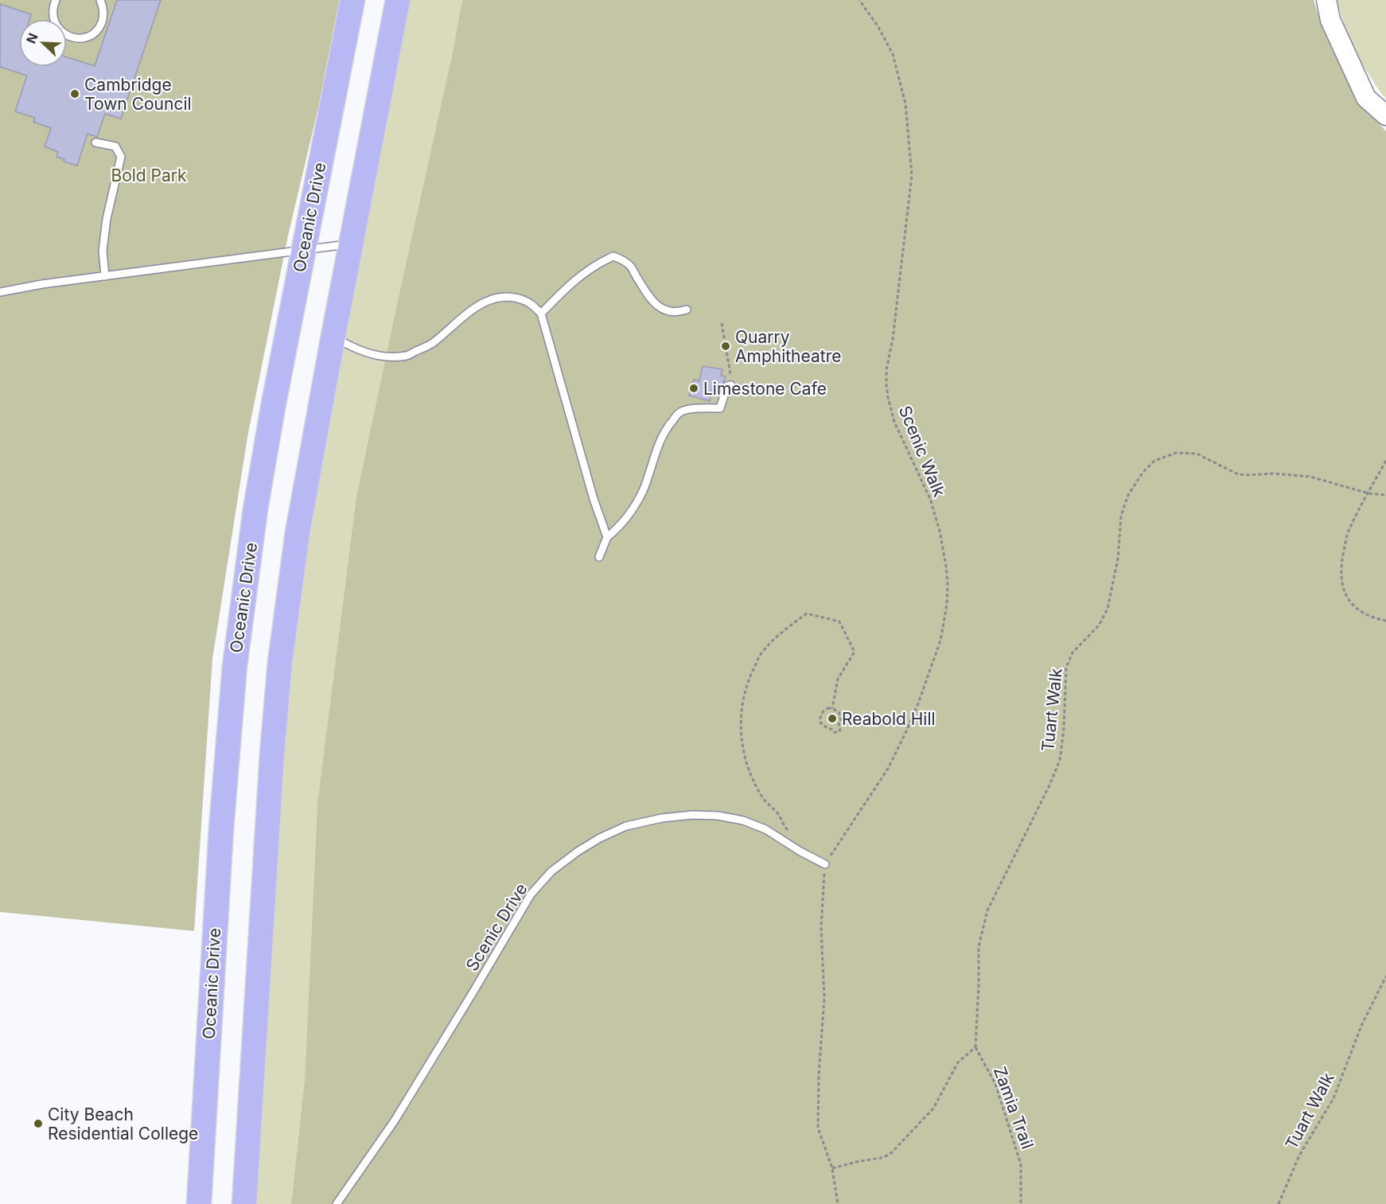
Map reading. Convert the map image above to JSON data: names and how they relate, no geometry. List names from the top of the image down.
{
  "streets": {
    "main road": ["Oceanic Drive"],
    "lane": ["Scenic Drive"],
    "path": ["Scenic Walk", "Tuart Walk", "Zamia Trail"]
  },
  "crossings": [
    ["Scenic Walk", "Scenic Drive"],
    ["Tuart Walk", "Zamia Trail"]
  ],
  "parks": ["Bold Park"],
  "places": [
    "Cambridge Town Council",
    "Quarry Amphitheatre",
    "Limestone Cafe",
    "Reabold Hill",
    "City Beach Residential College"
  ],
  "north": "top left"
}
